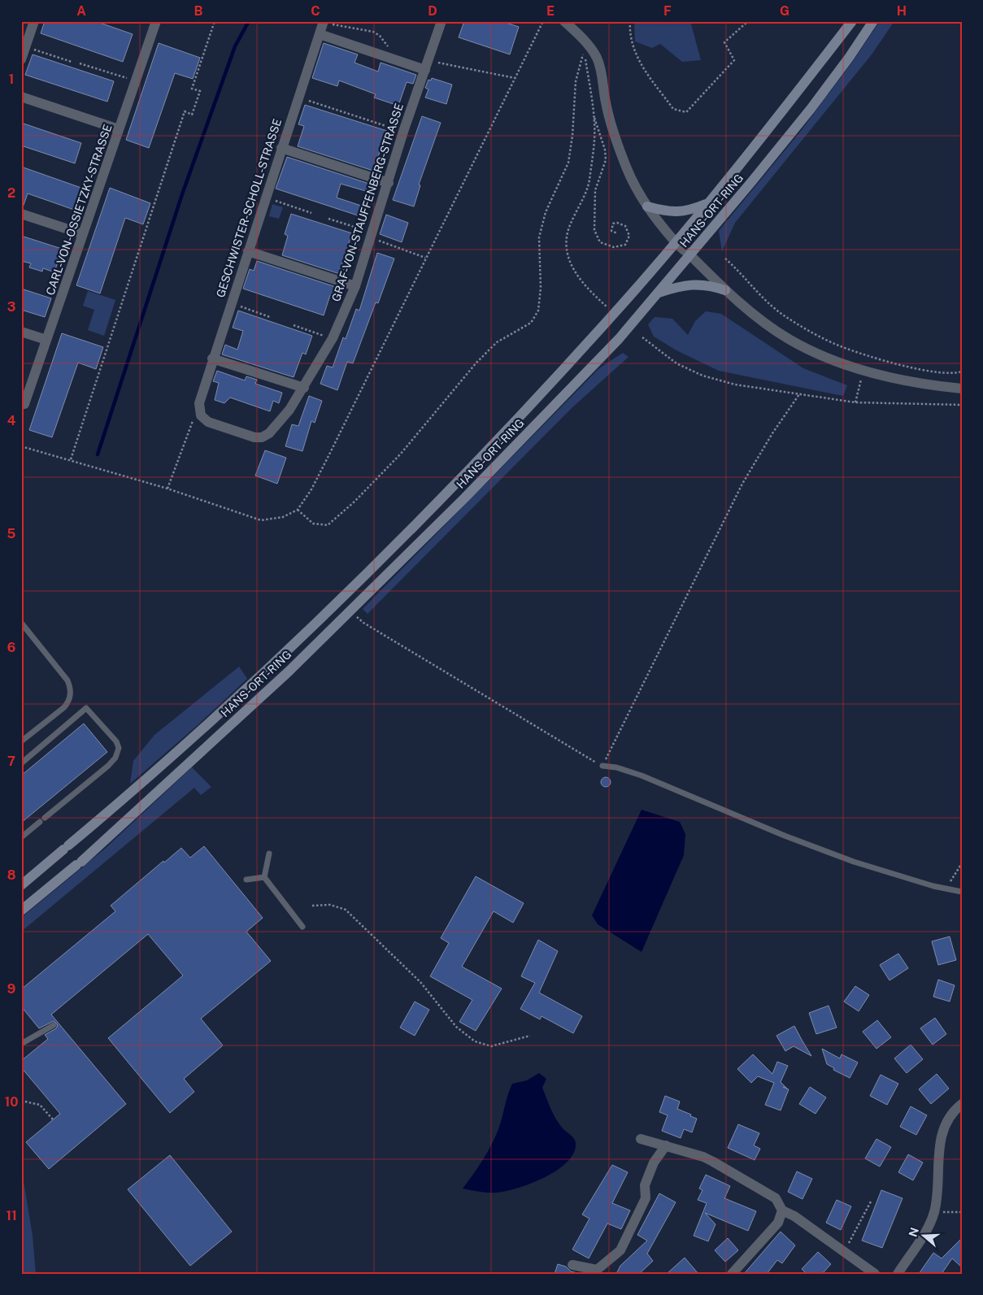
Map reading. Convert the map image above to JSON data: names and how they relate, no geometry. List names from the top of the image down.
{
  "streets": {
    "main road": ["HANS-ORT-RING"],
    "street": ["GRAF-VON-STAUFFENBERG-STRASSE", "GESCHWISTER-SCHOLL-STRASSE", "CARL-VON-OSSIETZKY-STRASSE"]
  },
  "crossings": [
    ["GRAF-VON-STAUFFENBERG-STRASSE", "GESCHWISTER-SCHOLL-STRASSE"]
  ],
  "north": "left",
  "grid": {
    "columns": [
      "A",
      "B",
      "C",
      "D",
      "E",
      "F",
      "G",
      "H"
    ],
    "rows": [
      "1",
      "2",
      "3",
      "4",
      "5",
      "6",
      "7",
      "8",
      "9",
      "10",
      "11"
    ]
  }
}
